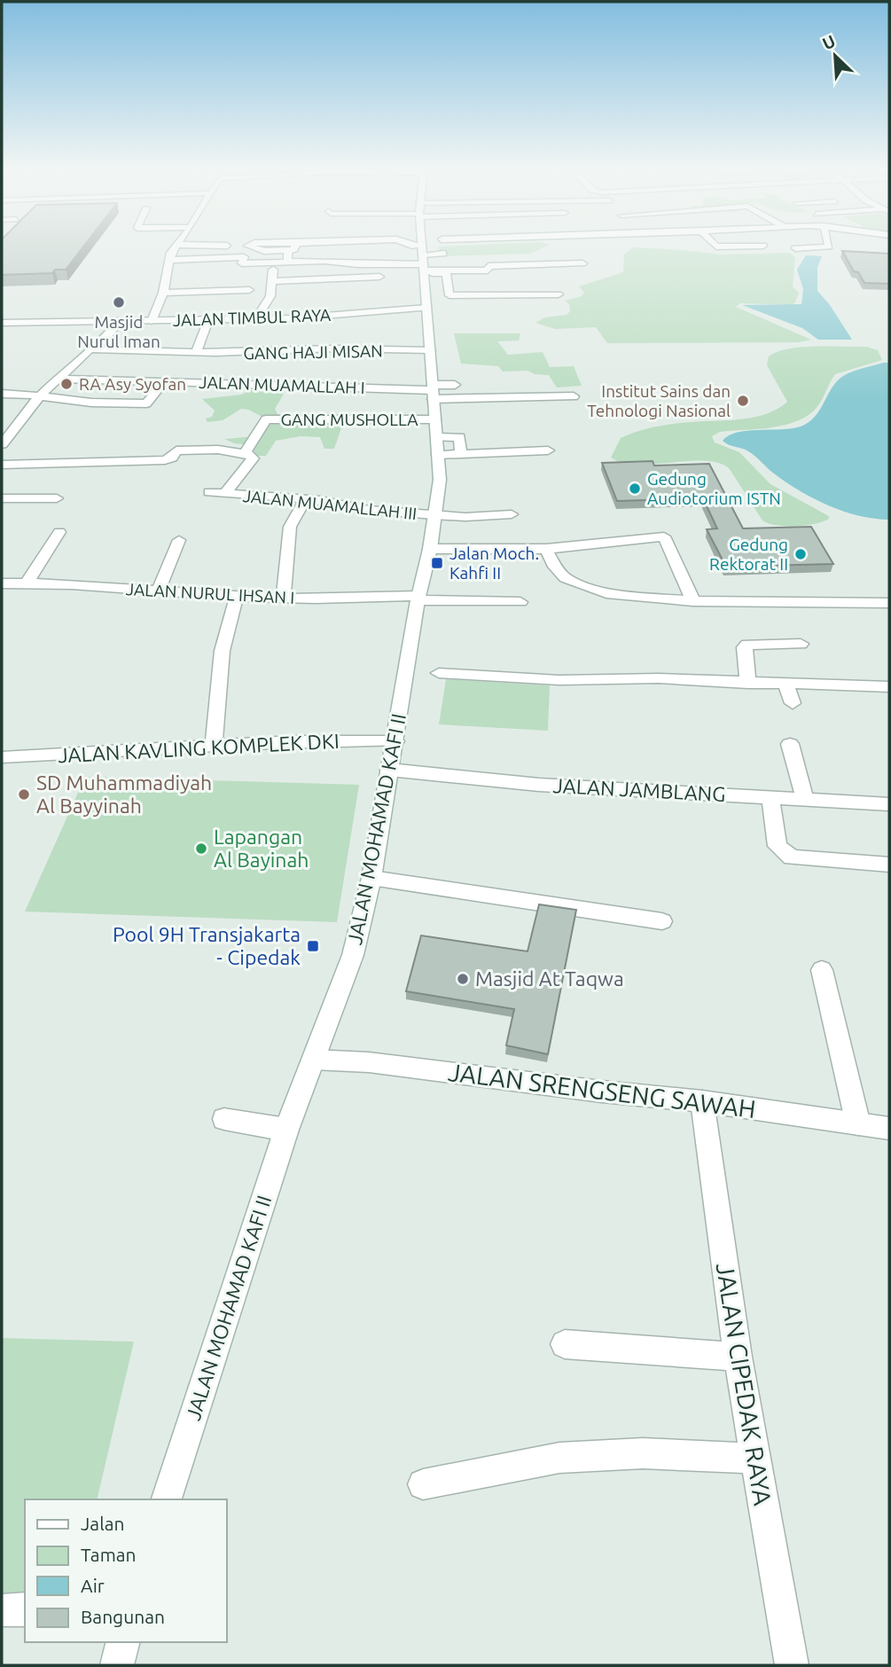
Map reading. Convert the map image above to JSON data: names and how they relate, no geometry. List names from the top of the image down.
{
  "streets": {
    "street": [
      "JALAN TIMBUL RAYA",
      "GANG HAJI MISAN",
      "JALAN MUAMALLAH I",
      "GANG MUSHOLLA",
      "JALAN MUAMALLAH III",
      "JALAN NURUL IHSAN I",
      "JALAN KAVLING KOMPLEK DKI",
      "JALAN JAMBLANG",
      "JALAN MOHAMAD KAFI II",
      "JALAN SRENGSENG SAWAH",
      "JALAN CIPEDAK RAYA"
    ]
  },
  "crossings": [
    ["JALAN TIMBUL RAYA", "JALAN MOHAMAD KAFI II"],
    ["GANG HAJI MISAN", "JALAN MOHAMAD KAFI II"],
    ["JALAN MUAMALLAH I", "JALAN MOHAMAD KAFI II"],
    ["GANG MUSHOLLA", "JALAN MOHAMAD KAFI II"],
    ["JALAN MUAMALLAH III", "JALAN MOHAMAD KAFI II"],
    ["JALAN NURUL IHSAN I", "JALAN MOHAMAD KAFI II"],
    ["JALAN KAVLING KOMPLEK DKI", "JALAN MOHAMAD KAFI II"],
    ["JALAN JAMBLANG", "JALAN MOHAMAD KAFI II"],
    ["JALAN MOHAMAD KAFI II", "JALAN SRENGSENG SAWAH"],
    ["JALAN SRENGSENG SAWAH", "JALAN CIPEDAK RAYA"]
  ],
  "places": {
    "other": [
      "Masjid Nurul Iman",
      "RA Asy Syofan",
      "Institut Sains dan Tehnologi Nasional",
      "Gedung Audiotorium ISTN",
      "Gedung Rektorat II",
      "SD Muhammadiyah Al Bayyinah",
      "Lapangan Al Bayinah",
      "Masjid At Taqwa"
    ],
    "transit": ["Jalan Moch. Kahfi II", "Pool 9H Transjakarta - Cipedak"]
  },
  "legend": [
    "Jalan",
    "Taman",
    "Air",
    "Bangunan"
  ],
  "north": "top left"
}
